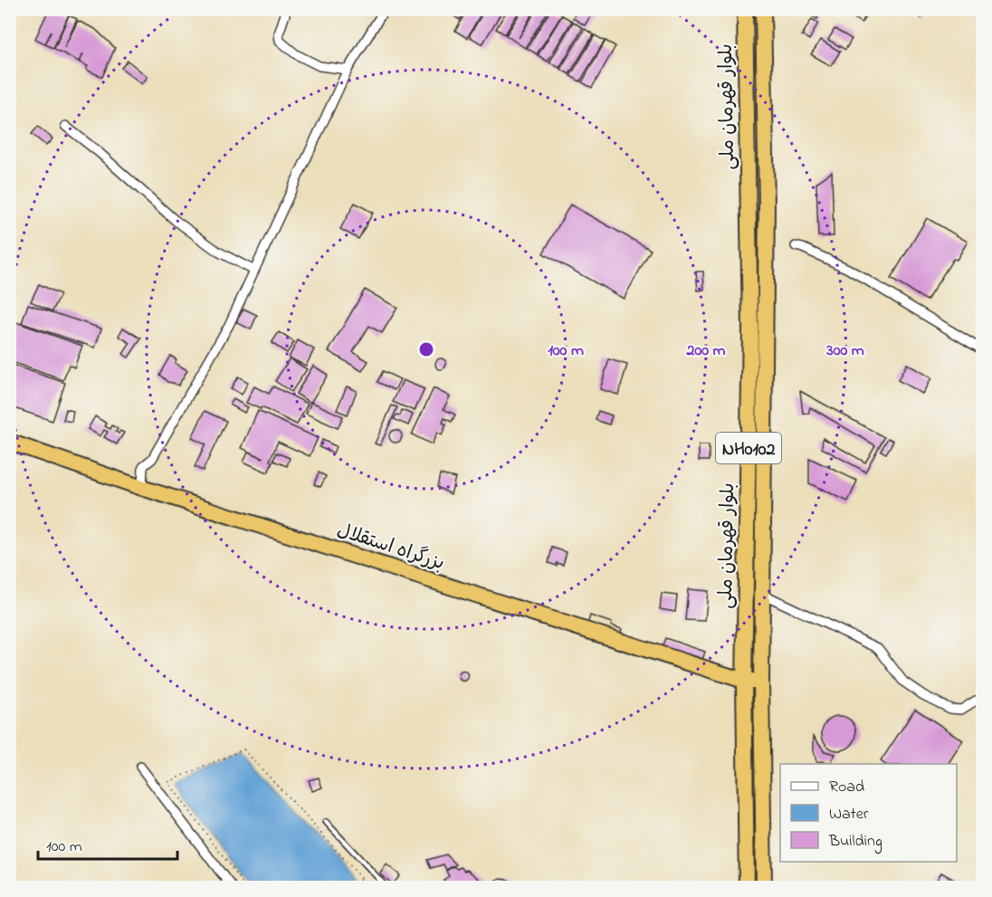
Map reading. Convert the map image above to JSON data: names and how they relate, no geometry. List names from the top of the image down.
{
  "streets": {
    "highway": ["بلوار قهرمان ملی", "NH0102", "بزرگراه استقلال"]
  },
  "crossings": [
    ["بلوار قهرمان ملی", "بزرگراه استقلال"]
  ],
  "legend": ["Road", "Water", "Building"],
  "scale_bar": "100 m",
  "rings": ["100 m", "200 m", "300 m"]
}
